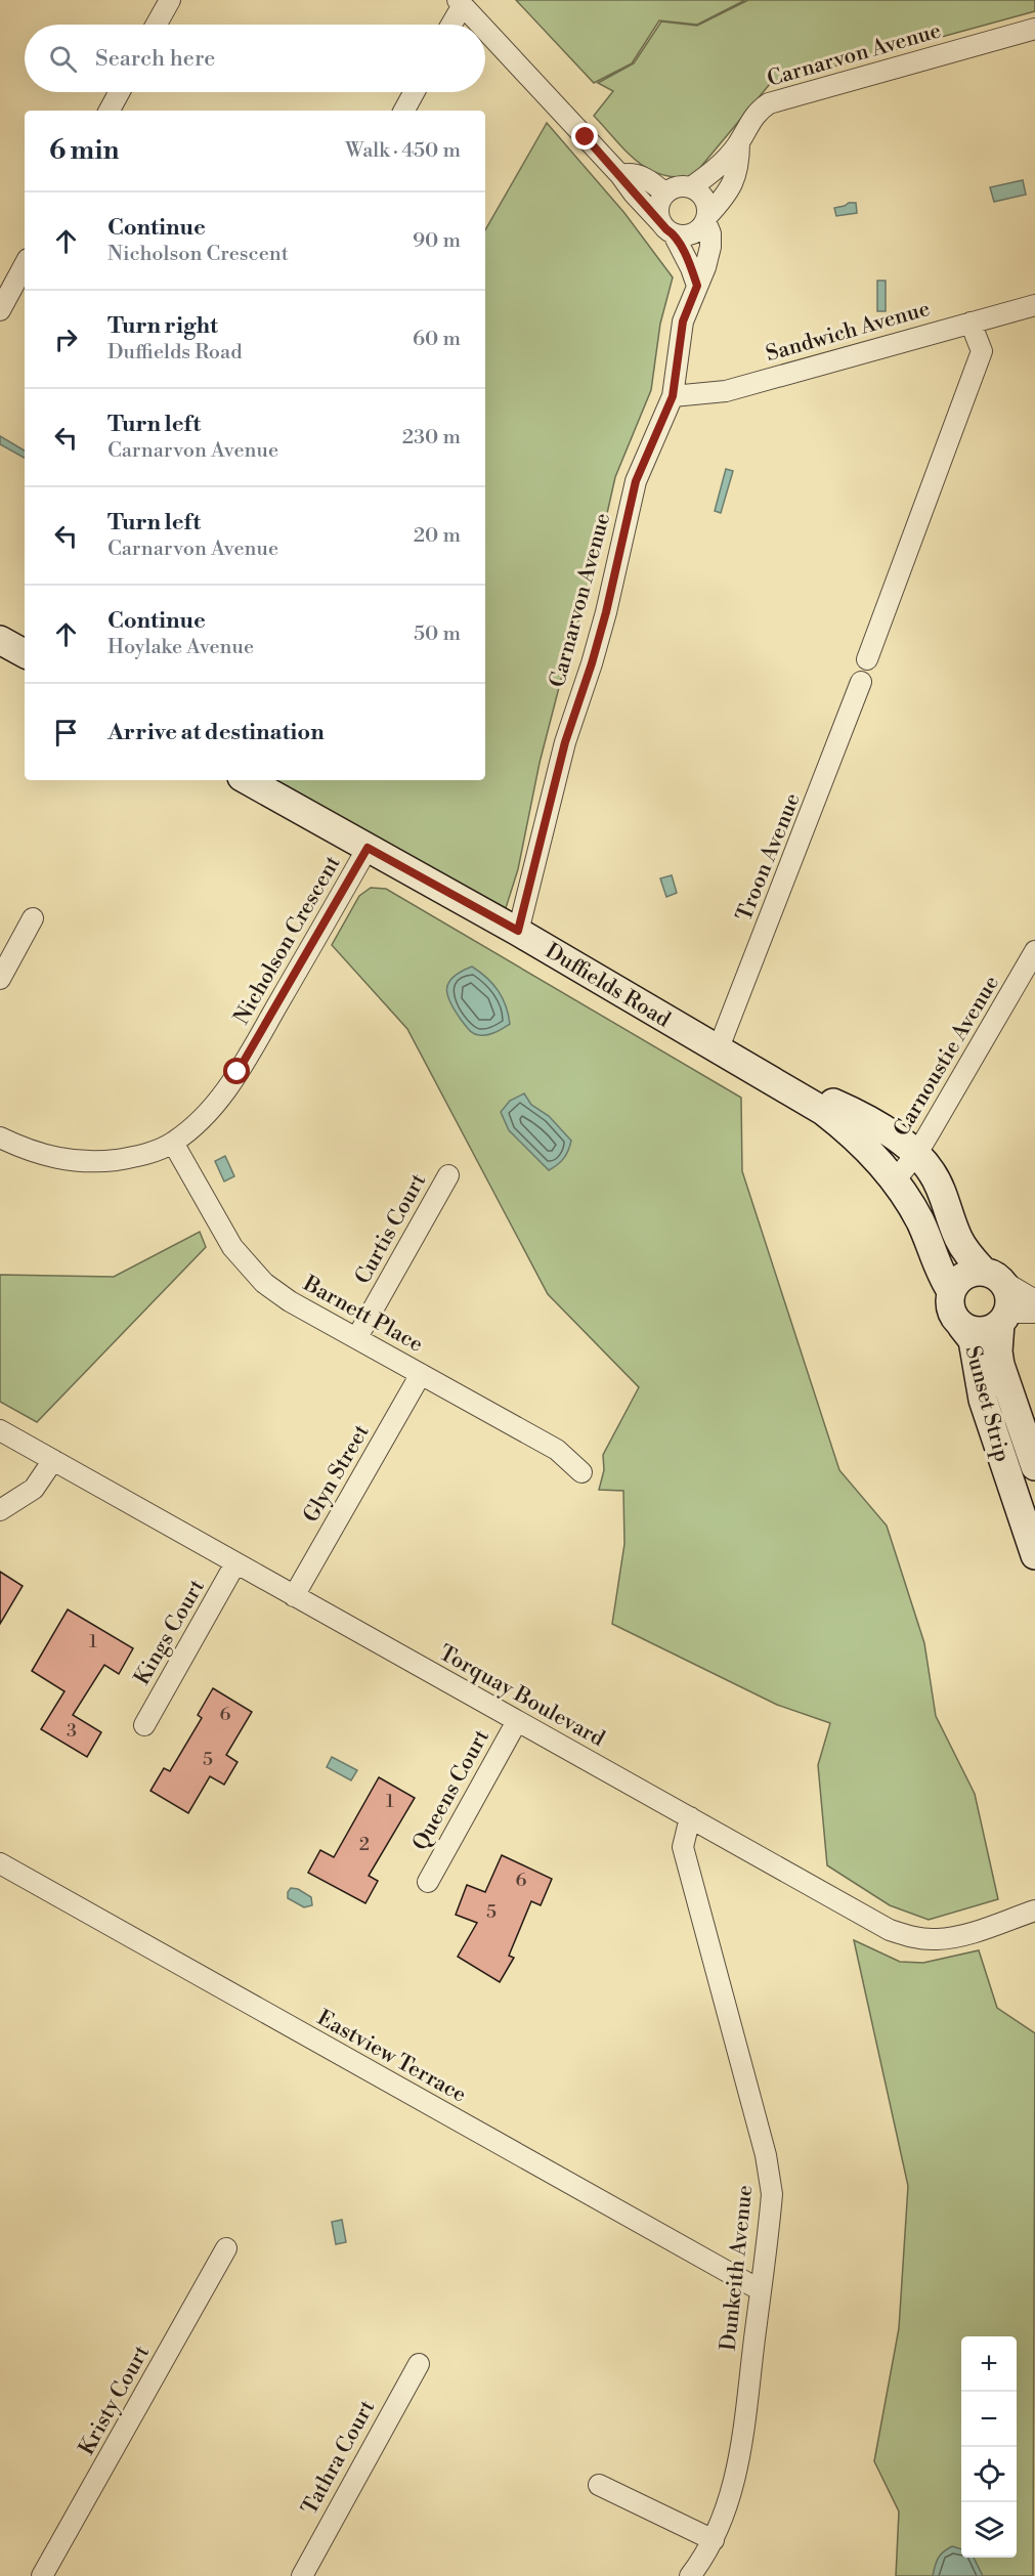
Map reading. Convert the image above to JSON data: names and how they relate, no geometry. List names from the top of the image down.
{
  "streets": {
    "street": [
      "Carnarvon Avenue",
      "Sandwich Avenue",
      "Troon Avenue",
      "Nicholson Crescent",
      "Duffields Road",
      "Carnoustie Avenue",
      "Curtis Court",
      "Barnett Place",
      "Sunset Strip",
      "Glyn Street",
      "Kings Court",
      "Torquay Boulevard",
      "Queens Court",
      "Eastview Terrace",
      "Dunkeith Avenue",
      "Kristy Court",
      "Tathra Court"
    ]
  },
  "crossings": [
    ["Carnarvon Avenue", "Sandwich Avenue"],
    ["Carnarvon Avenue", "Duffields Road"],
    ["Troon Avenue", "Duffields Road"],
    ["Nicholson Crescent", "Duffields Road"],
    ["Nicholson Crescent", "Barnett Place"],
    ["Duffields Road", "Carnoustie Avenue"],
    ["Duffields Road", "Sunset Strip"],
    ["Curtis Court", "Barnett Place"],
    ["Barnett Place", "Glyn Street"],
    ["Glyn Street", "Torquay Boulevard"],
    ["Kings Court", "Torquay Boulevard"],
    ["Torquay Boulevard", "Queens Court"],
    ["Torquay Boulevard", "Dunkeith Avenue"],
    ["Eastview Terrace", "Dunkeith Avenue"]
  ],
  "house_numbers": [
    "1",
    "6",
    "3",
    "5",
    "1",
    "2",
    "6",
    "5"
  ],
  "page": {
    "search": "Search here",
    "heading": ["6 min", "Walk · 450 m"],
    "list": [
      ["Continue", "Nicholson Crescent", "90 m"],
      ["Turn right", "Duffields Road", "60 m"],
      ["Turn left", "Carnarvon Avenue", "230 m"],
      ["Turn left", "Carnarvon Avenue", "20 m"],
      ["Continue", "Hoylake Avenue", "50 m"],
      "Arrive at destination"
    ],
    "map_buttons": ["+", "−"]
  }
}
